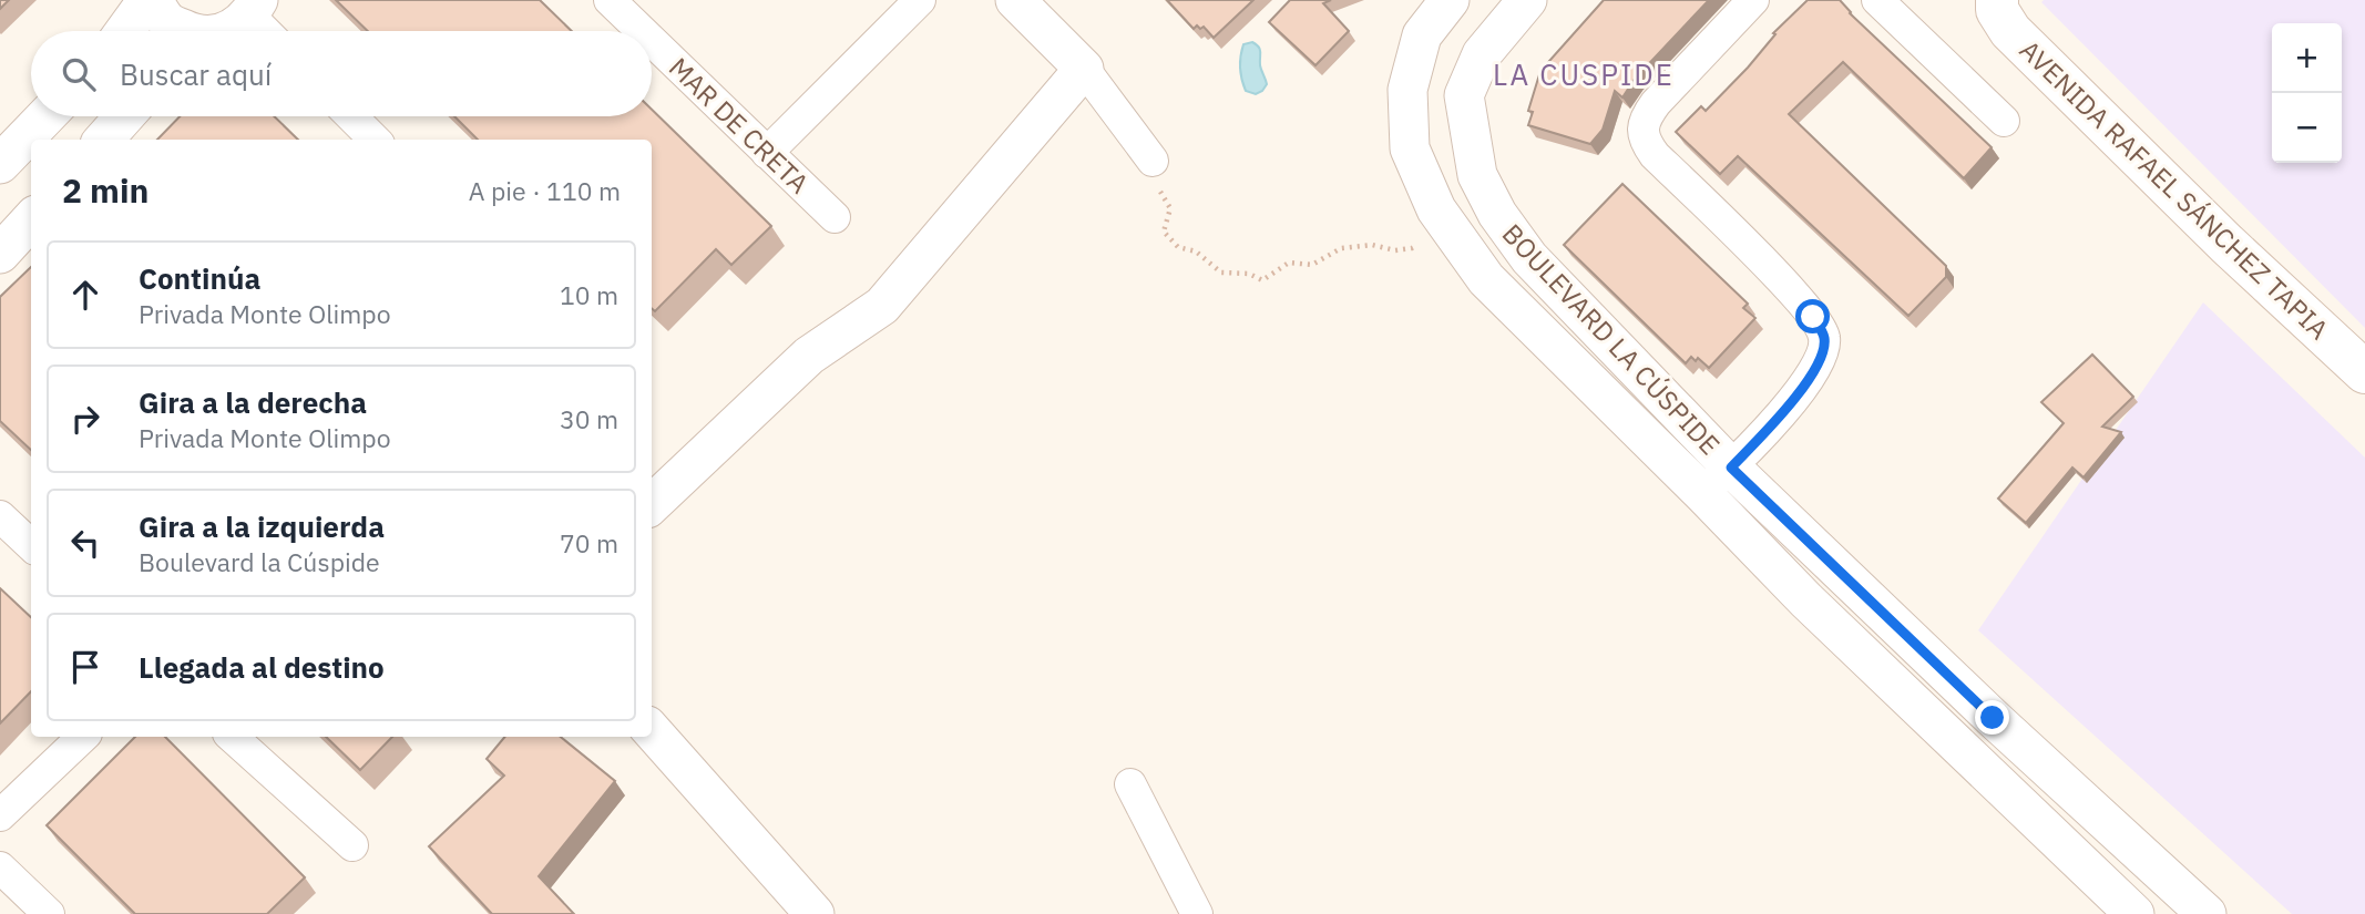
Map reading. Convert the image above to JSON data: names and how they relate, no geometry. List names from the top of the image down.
{
  "streets": {
    "main road": ["AVENIDA RAFAEL SÁNCHEZ TAPIA"],
    "street": ["MAR DE CRETA", "BOULEVARD LA CÚSPIDE"]
  },
  "districts": ["LA CUSPIDE"],
  "page": {
    "map_buttons": ["+", "−"],
    "search": "Buscar aquí",
    "heading": ["2 min", "A pie · 110 m"],
    "list": [
      ["Continúa", "Privada Monte Olimpo", "10 m"],
      ["Gira a la derecha", "Privada Monte Olimpo", "30 m"],
      ["Gira a la izquierda", "Boulevard la Cúspide", "70 m"],
      "Llegada al destino"
    ]
  }
}
